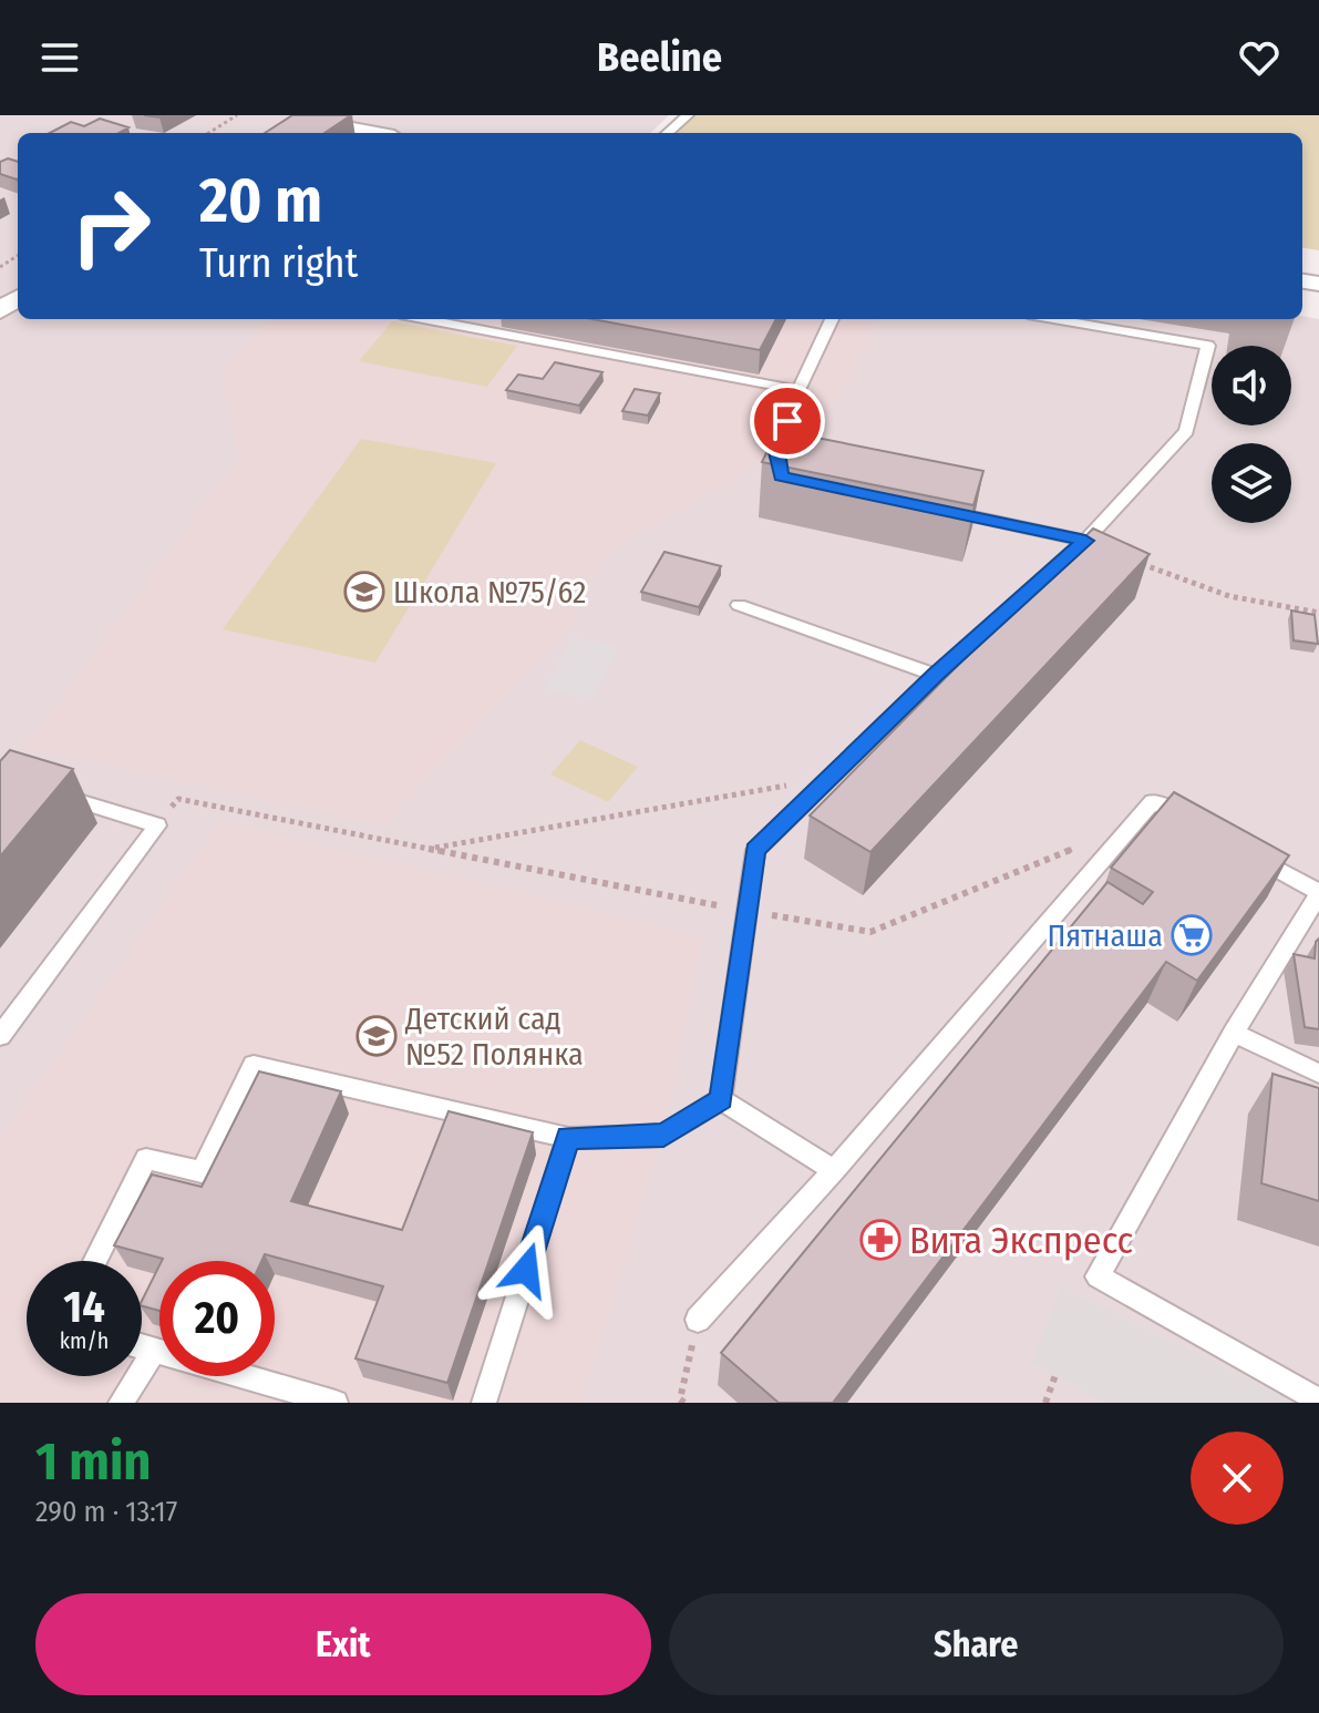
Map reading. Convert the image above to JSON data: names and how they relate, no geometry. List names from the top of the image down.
{
  "places": {
    "school or university": ["Школа №75/62", "Детский сад №52 Полянка"],
    "supermarket": ["Пятнаша"],
    "pharmacy": ["Вита Экспресс"]
  },
  "page": {
    "header": "Beeline",
    "turn": ["20 m", "Turn right"],
    "speed": "14 km/h",
    "limit": "20",
    "heading": ["1 min", "290 m · 13:17"],
    "buttons": ["Exit", "Share"]
  }
}
